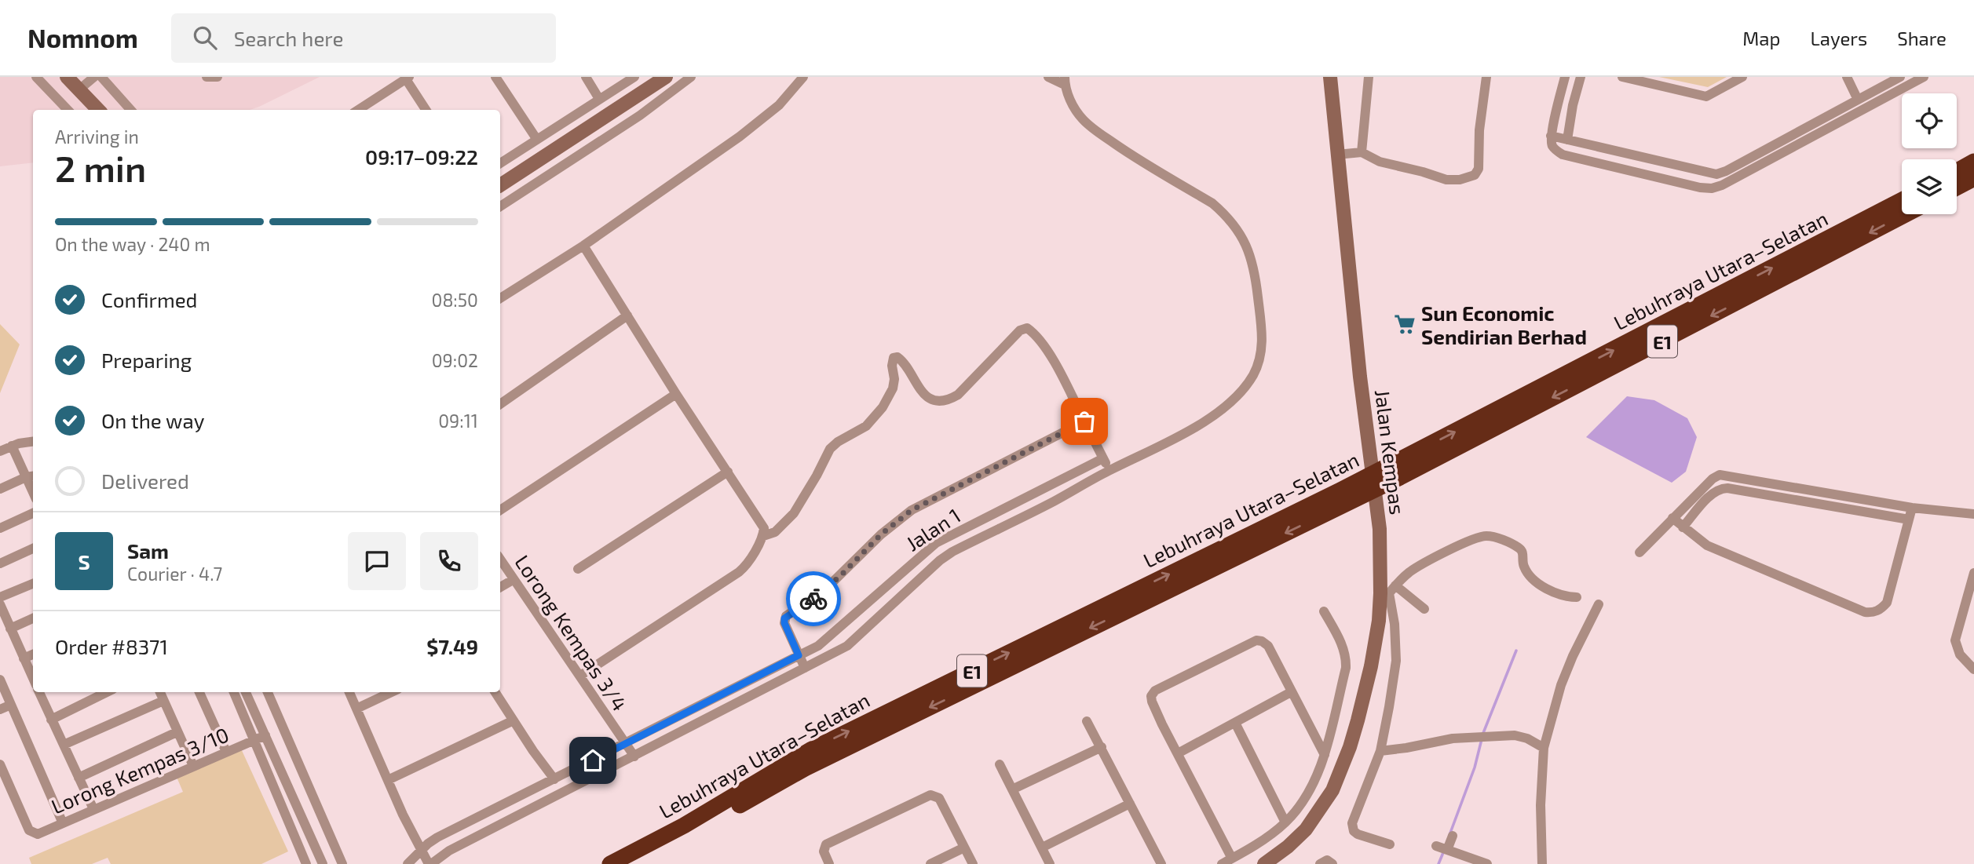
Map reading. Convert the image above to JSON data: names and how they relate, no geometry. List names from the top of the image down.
{
  "streets": {
    "highway": ["Lebuhraya Utara–Selatan", "E1"],
    "main road": ["Jalan Kempas"],
    "street": ["Jalan 1", "Lorong Kempas 3/4", "Lorong Kempas 3/10"]
  },
  "crossings": [
    ["Jalan 1", "Lorong Kempas 3/4"]
  ],
  "places": {
    "supermarket": ["Sun Economic Sendirian Berhad"]
  },
  "page": {
    "header": "Nomnom",
    "search": "Search here",
    "nav": ["Map", "Layers", "Share"],
    "heading": ["2 min", "Arriving in", "09:17–09:22"],
    "panel": [
      "Sam",
      "Courier · 4.7",
      "Order #8371",
      "$7.49"
    ],
    "bar": "On the way · 240 m",
    "list": [
      ["Confirmed", "08:50"],
      ["Preparing", "09:02"],
      ["On the way", "09:11"],
      "Delivered"
    ],
    "round": "S"
  }
}
